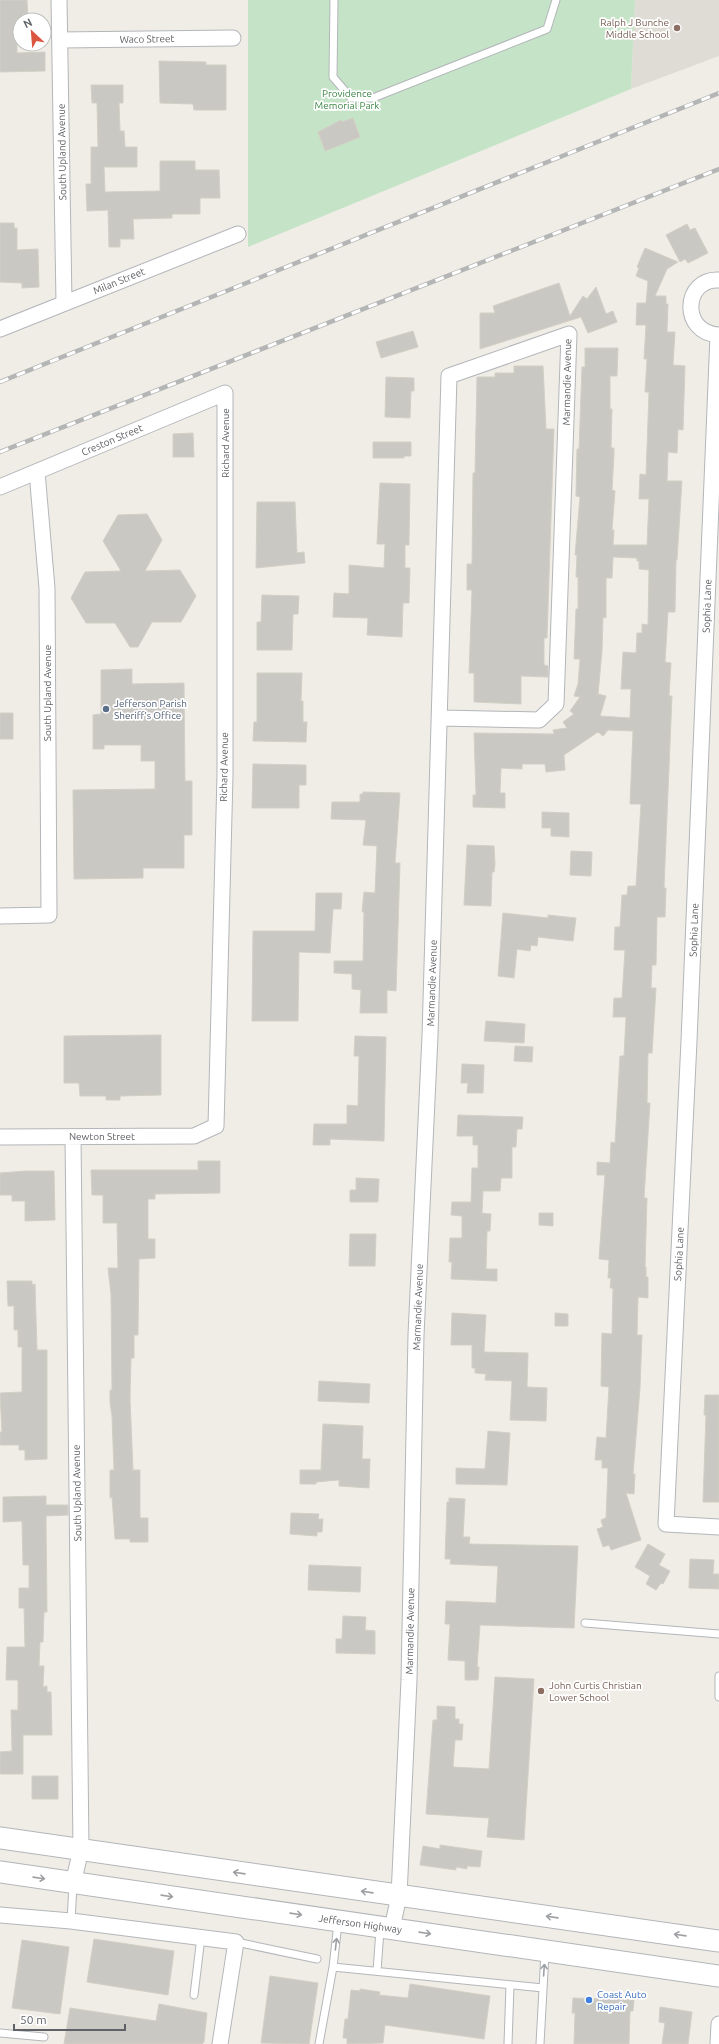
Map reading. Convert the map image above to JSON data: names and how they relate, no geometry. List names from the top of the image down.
{
  "streets": {
    "main road": ["Jefferson Highway"],
    "street": [
      "Waco Street",
      "South Upland Avenue",
      "Milan Street",
      "Marmandie Avenue",
      "Creston Street",
      "Richard Avenue",
      "Sophia Lane",
      "Newton Street"
    ]
  },
  "crossings": [
    ["Waco Street", "South Upland Avenue"],
    ["South Upland Avenue", "Milan Street"],
    ["South Upland Avenue", "Creston Street"],
    ["South Upland Avenue", "Newton Street"],
    ["South Upland Avenue", "Jefferson Highway"],
    ["Marmandie Avenue", "Jefferson Highway"],
    ["Creston Street", "Richard Avenue"],
    ["Richard Avenue", "Newton Street"]
  ],
  "parks": ["Providence Memorial Park"],
  "places": [
    "Ralph J Bunche Middle School",
    "Jefferson Parish Sheriff's Office",
    "John Curtis Christian Lower School",
    "Coast Auto Repair"
  ],
  "scale_bar": "50 m",
  "north": "top left"
}
